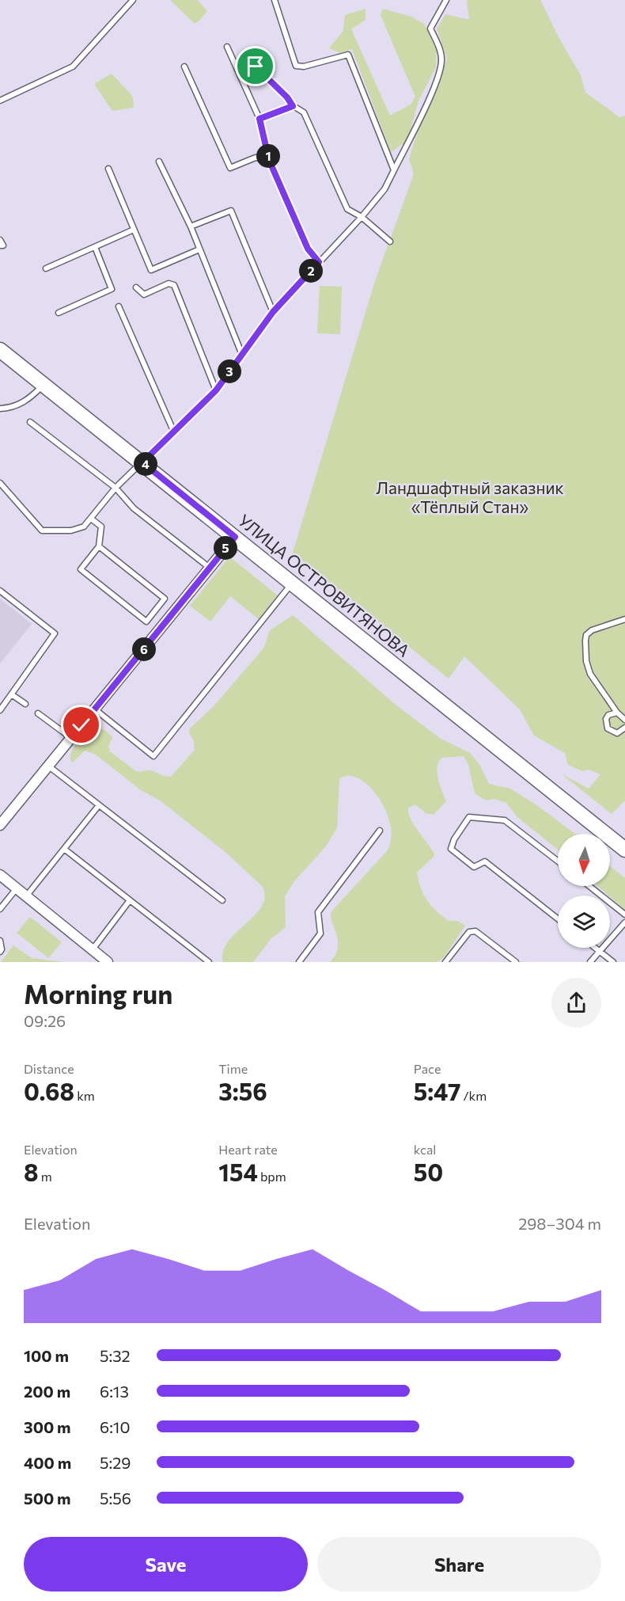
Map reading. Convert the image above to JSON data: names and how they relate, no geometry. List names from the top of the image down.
{
  "streets": {
    "main road": ["УЛИЦА ОСТРОВИТЯНОВА"]
  },
  "parks": ["Ландшафтный заказник «Тёплый Стан»"],
  "north": "bottom",
  "page": {
    "pins": [
      "1",
      "2",
      "3",
      "4",
      "5",
      "6"
    ],
    "heading": ["Morning run", "09:26"],
    "stats": [
      ["Distance", "0.68 km"],
      ["Time", "3:56"],
      ["Pace", "5:47 /km"],
      ["Elevation", "8 m"],
      ["Heart rate", "154 bpm"],
      ["kcal", "50"]
    ],
    "chart": ["Elevation", "298–304 m"],
    "list": [
      {
        "name": "100 m",
        "note": "5:32"
      },
      {
        "name": "200 m",
        "note": "6:13"
      },
      {
        "name": "300 m",
        "note": "6:10"
      },
      {
        "name": "400 m",
        "note": "5:29"
      },
      {
        "name": "500 m",
        "note": "5:56"
      }
    ],
    "buttons": ["Save", "Share"]
  }
}
